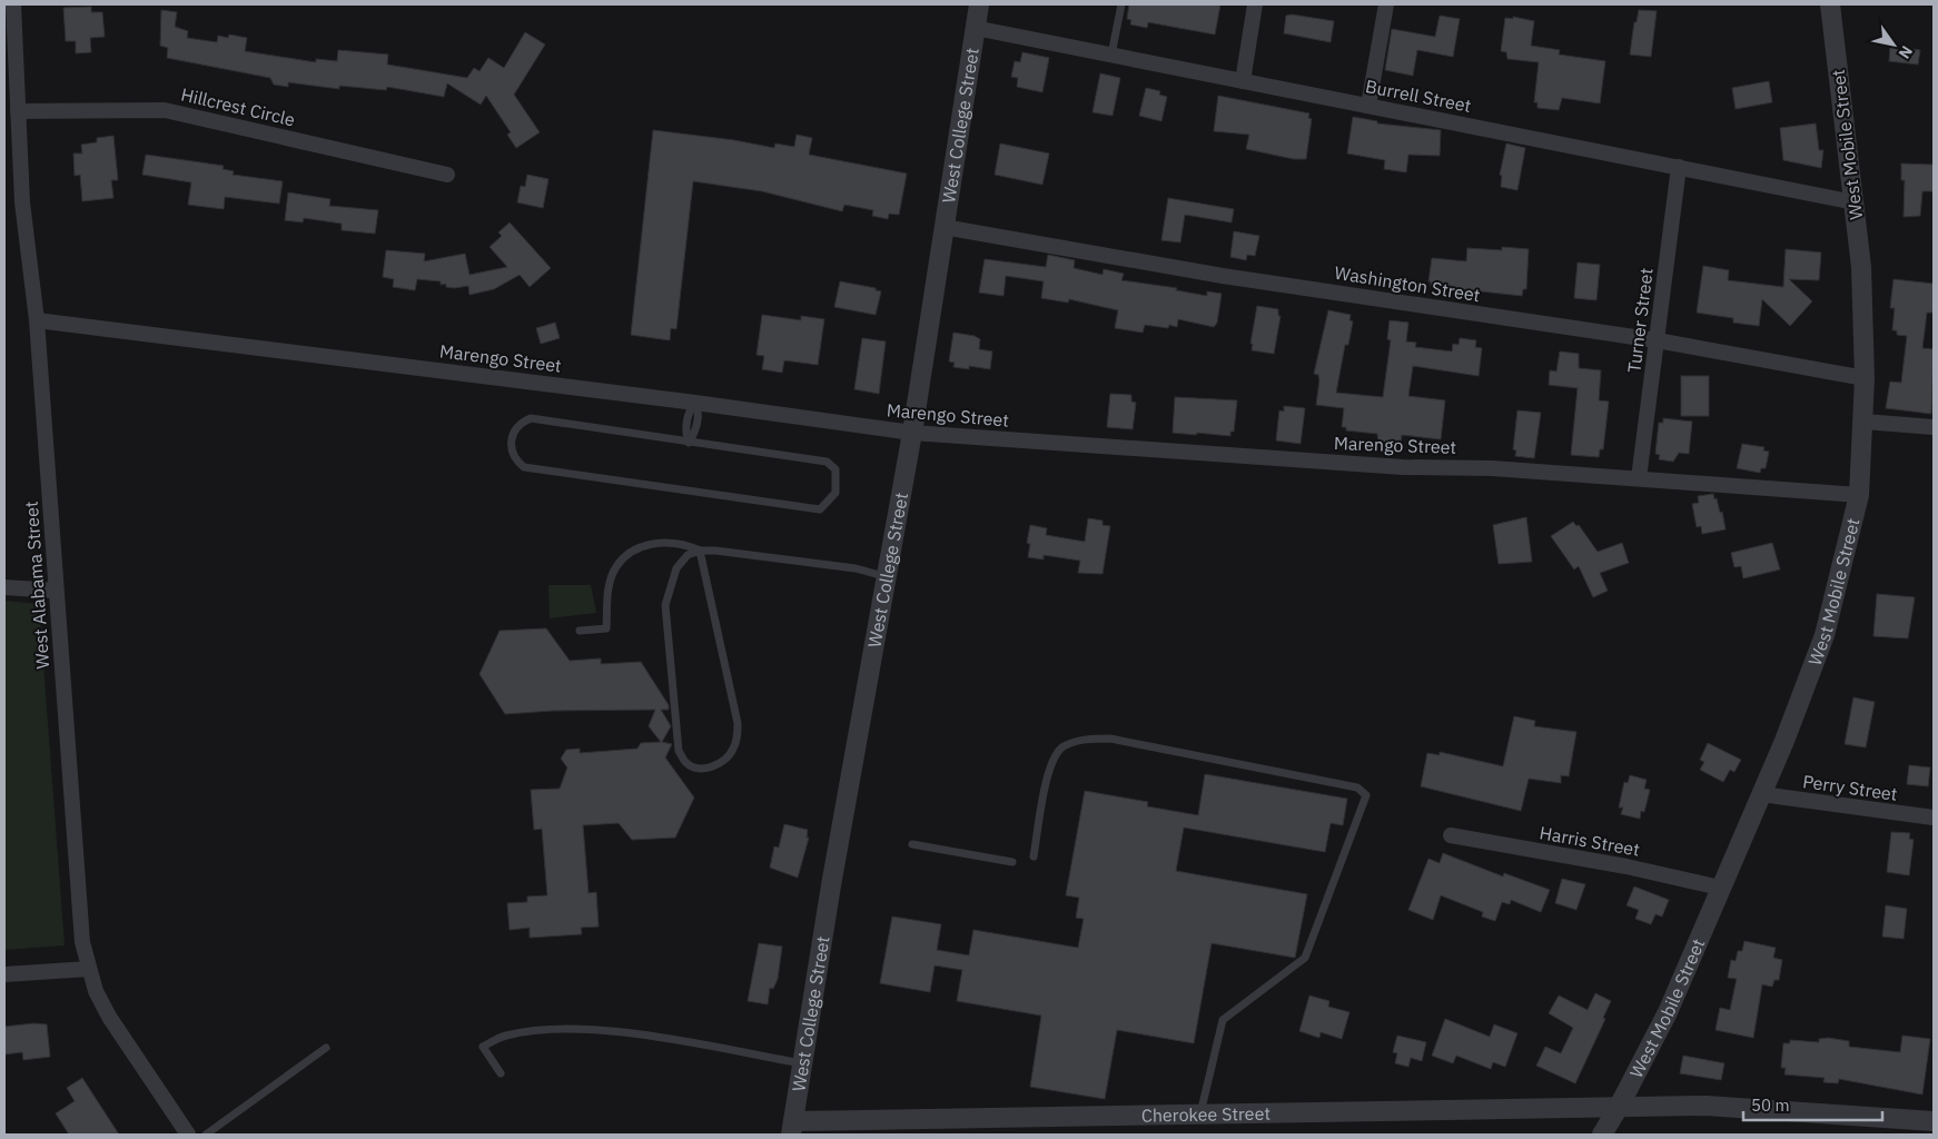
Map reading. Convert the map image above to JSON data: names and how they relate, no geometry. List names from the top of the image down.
{
  "streets": {
    "street": [
      "Burrell Street",
      "Hillcrest Circle",
      "West College Street",
      "West Mobile Street",
      "Washington Street",
      "Turner Street",
      "Marengo Street",
      "West Alabama Street",
      "Perry Street",
      "Harris Street",
      "Cherokee Street"
    ]
  },
  "crossings": [
    ["Burrell Street", "West College Street"],
    ["Burrell Street", "West Mobile Street"],
    ["Burrell Street", "Turner Street"],
    ["Hillcrest Circle", "West Alabama Street"],
    ["West College Street", "Washington Street"],
    ["West College Street", "Marengo Street"],
    ["West College Street", "Cherokee Street"],
    ["West Mobile Street", "Washington Street"],
    ["West Mobile Street", "Marengo Street"],
    ["West Mobile Street", "Perry Street"],
    ["West Mobile Street", "Harris Street"],
    ["West Mobile Street", "Cherokee Street"],
    ["Washington Street", "Turner Street"],
    ["Turner Street", "Marengo Street"],
    ["Marengo Street", "West Alabama Street"]
  ],
  "scale_bar": "50 m",
  "north": "bottom right"
}
